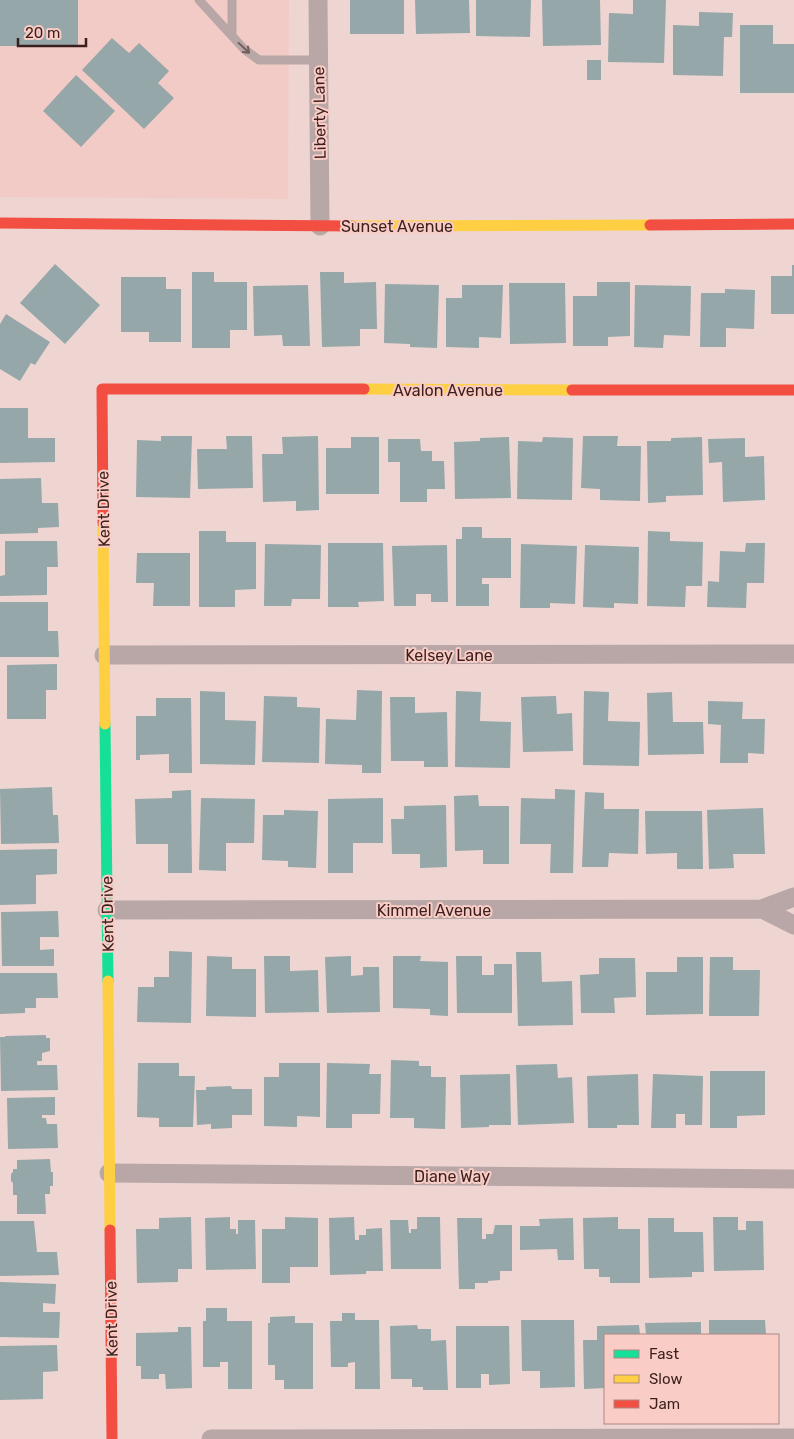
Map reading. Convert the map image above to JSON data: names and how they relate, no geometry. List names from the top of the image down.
{
  "streets": {
    "street": [
      "Liberty Lane",
      "Sunset Avenue",
      "Avalon Avenue",
      "Kent Drive",
      "Kelsey Lane",
      "Kimmel Avenue",
      "Diane Way"
    ]
  },
  "crossings": [
    ["Liberty Lane", "Sunset Avenue"],
    ["Avalon Avenue", "Kent Drive"],
    ["Kent Drive", "Kelsey Lane"],
    ["Kent Drive", "Kimmel Avenue"],
    ["Kent Drive", "Diane Way"]
  ],
  "legend": ["Fast", "Slow", "Jam"],
  "scale_bar": "20 m"
}
